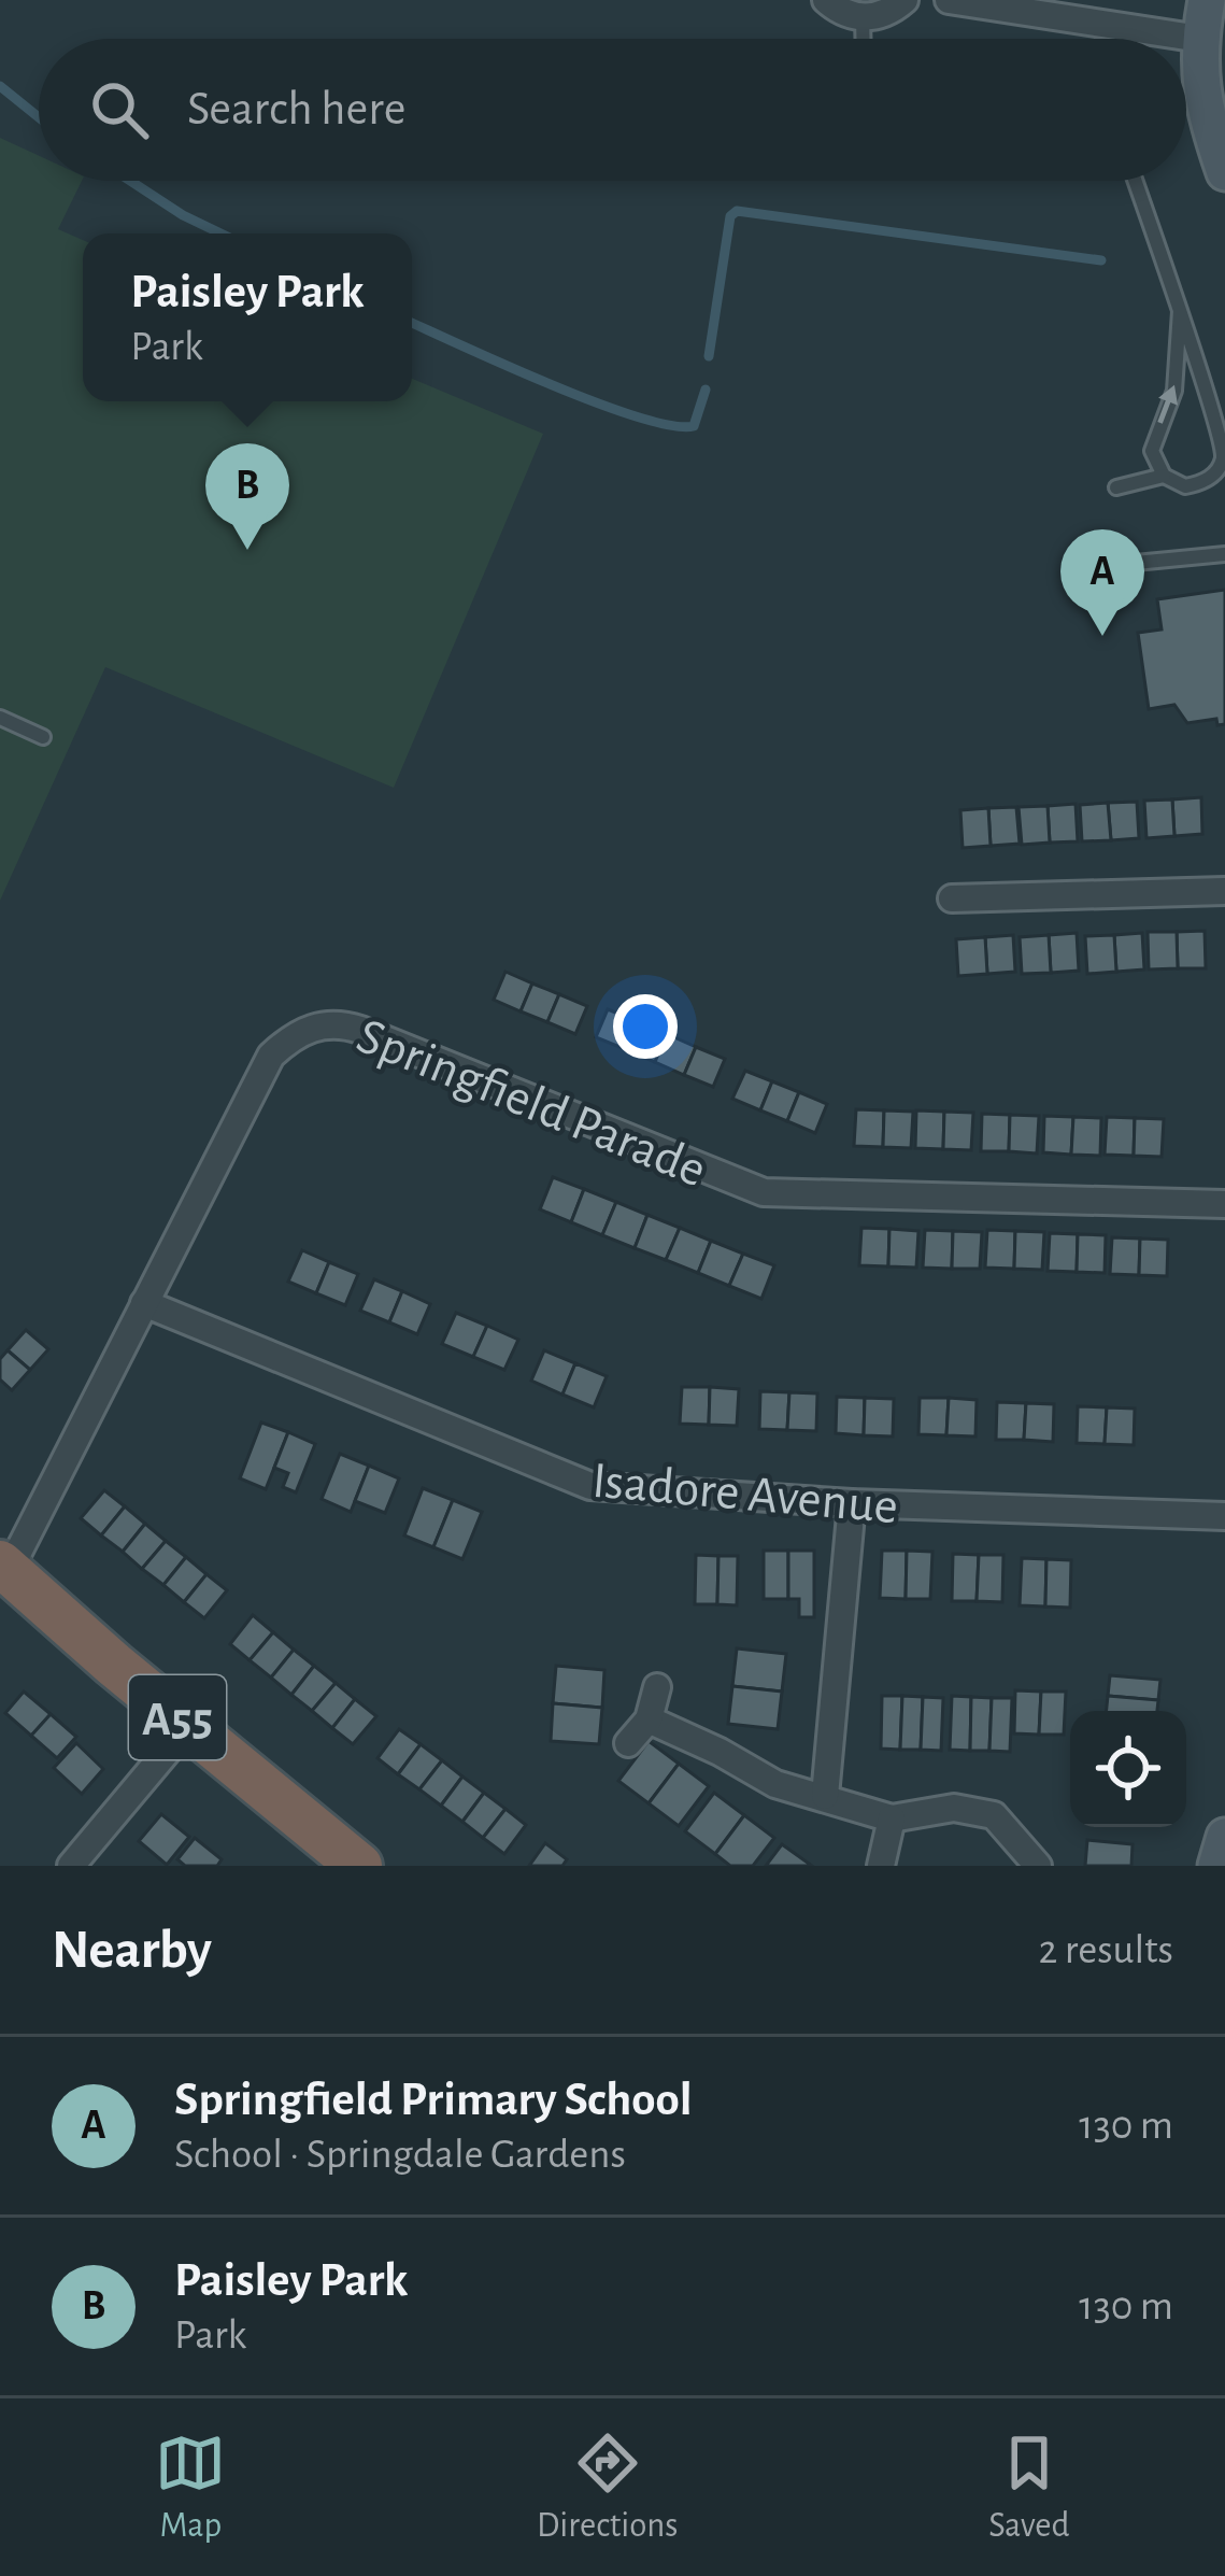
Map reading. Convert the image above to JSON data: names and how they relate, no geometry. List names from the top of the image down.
{
  "streets": {
    "highway": ["A55"],
    "street": ["Springfield Parade", "Isadore Avenue"]
  },
  "crossings": [
    ["Springfield Parade", "Isadore Avenue"],
    ["Springfield Parade", "A55"]
  ],
  "page": {
    "search": "Search here",
    "popup": ["Paisley Park", "Park"],
    "pins": ["B", "A"],
    "heading": ["Nearby", "2 results"],
    "list": [
      {
        "mark": "A",
        "name": "Springfield Primary School",
        "note": "School · Springdale Gardens",
        "value": "130 m"
      },
      {
        "mark": "B",
        "name": "Paisley Park",
        "note": "Park",
        "value": "130 m"
      }
    ],
    "nav": ["Map", "Directions", "Saved"]
  }
}
